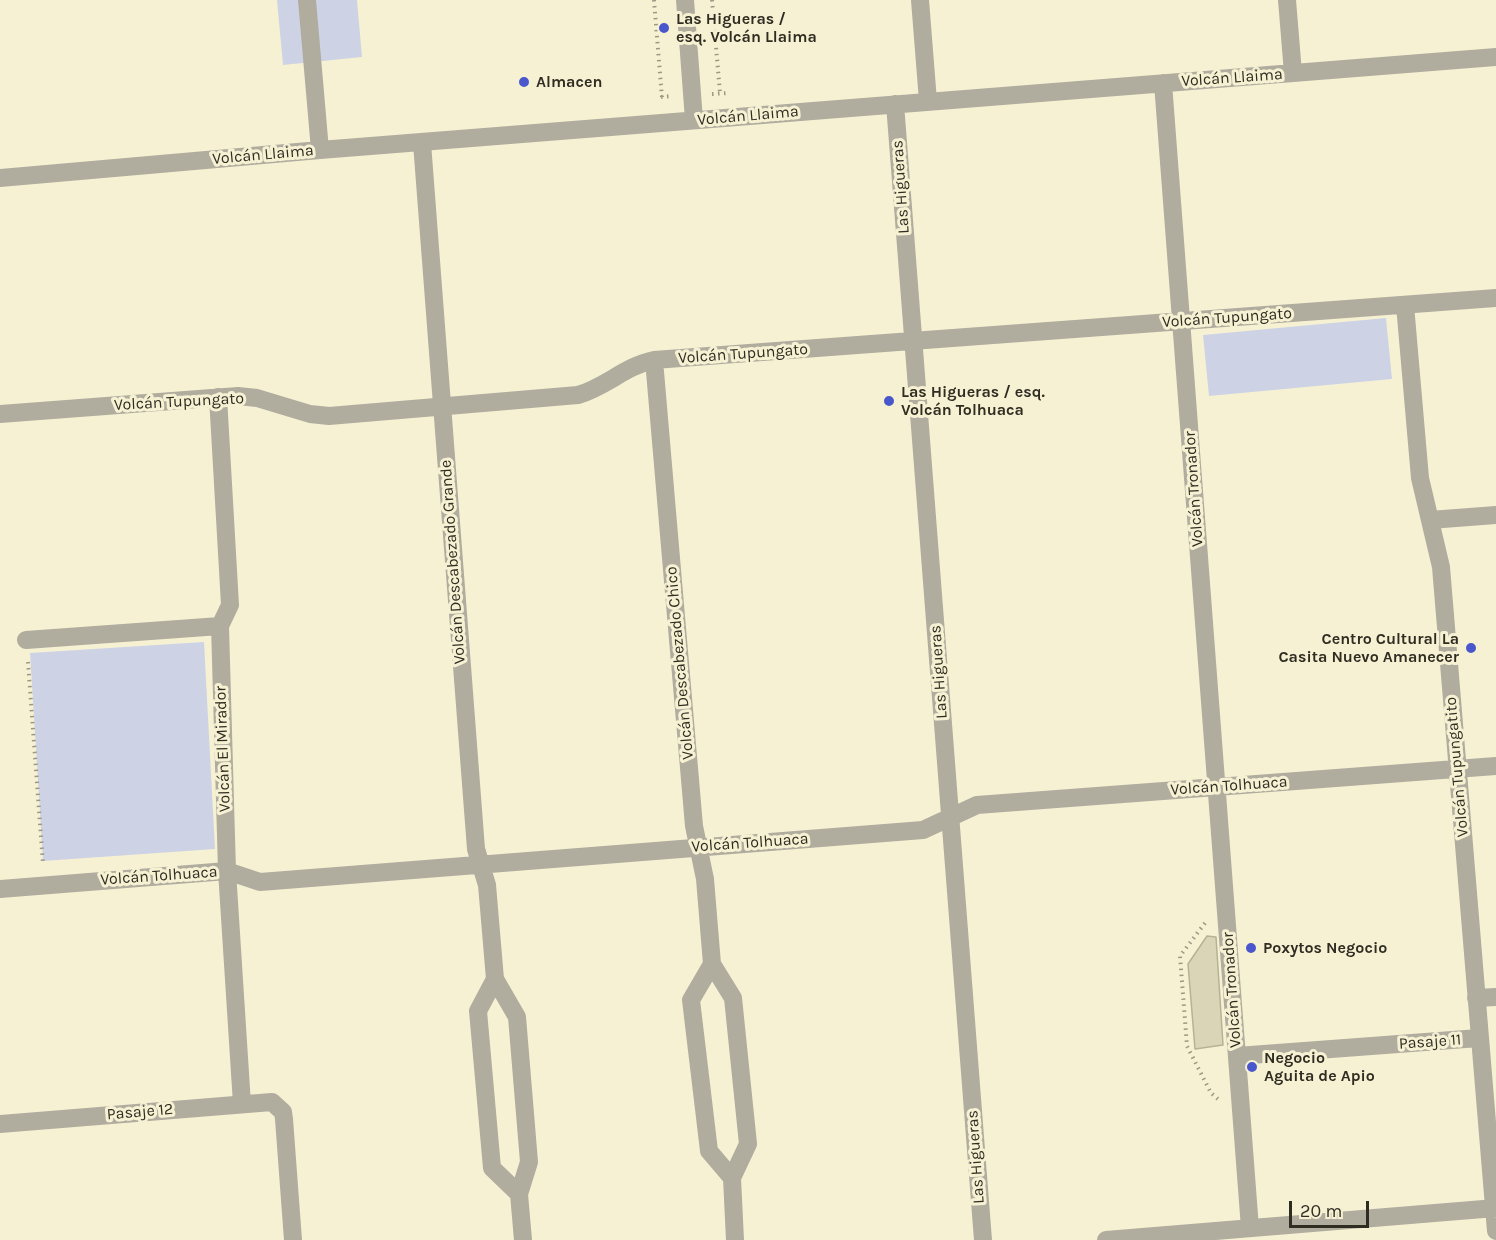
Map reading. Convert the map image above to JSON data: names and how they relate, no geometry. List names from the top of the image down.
{
  "streets": {
    "street": [
      "Volcán Llaima",
      "Las Higueras",
      "Volcán Tupungato",
      "Volcán Tronador",
      "Volcán Descabezado Grande",
      "Volcán Descabezado Chico",
      "Volcán El Mirador",
      "Volcán Tupungatito",
      "Volcán Tolhuaca",
      "Pasaje 11",
      "Pasaje 12"
    ]
  },
  "crossings": [
    ["Volcán Llaima", "Las Higueras"],
    ["Volcán Llaima", "Volcán Tronador"],
    ["Volcán Llaima", "Volcán Descabezado Grande"],
    ["Las Higueras", "Volcán Tupungato"],
    ["Las Higueras", "Volcán Tolhuaca"],
    ["Volcán Tupungato", "Volcán Tronador"],
    ["Volcán Tupungato", "Volcán Descabezado Grande"],
    ["Volcán Tupungato", "Volcán Descabezado Chico"],
    ["Volcán Tupungato", "Volcán El Mirador"],
    ["Volcán Tupungato", "Volcán Tupungatito"],
    ["Volcán Tronador", "Volcán Tolhuaca"],
    ["Volcán Tronador", "Pasaje 11"],
    ["Volcán Descabezado Grande", "Volcán Tolhuaca"],
    ["Volcán Descabezado Chico", "Volcán Tolhuaca"],
    ["Volcán El Mirador", "Volcán Tolhuaca"],
    ["Volcán El Mirador", "Pasaje 12"],
    ["Volcán Tupungatito", "Volcán Tolhuaca"],
    ["Volcán Tupungatito", "Pasaje 11"]
  ],
  "places": [
    "Las Higueras / esq. Volcán Llaima",
    "Almacen",
    "Las Higueras / esq. Volcán Tolhuaca",
    "Centro Cultural La Casita Nuevo Amanecer",
    "Poxytos Negocio",
    "Negocio Aguita de Apio"
  ],
  "scale_bar": "20 m"
}
